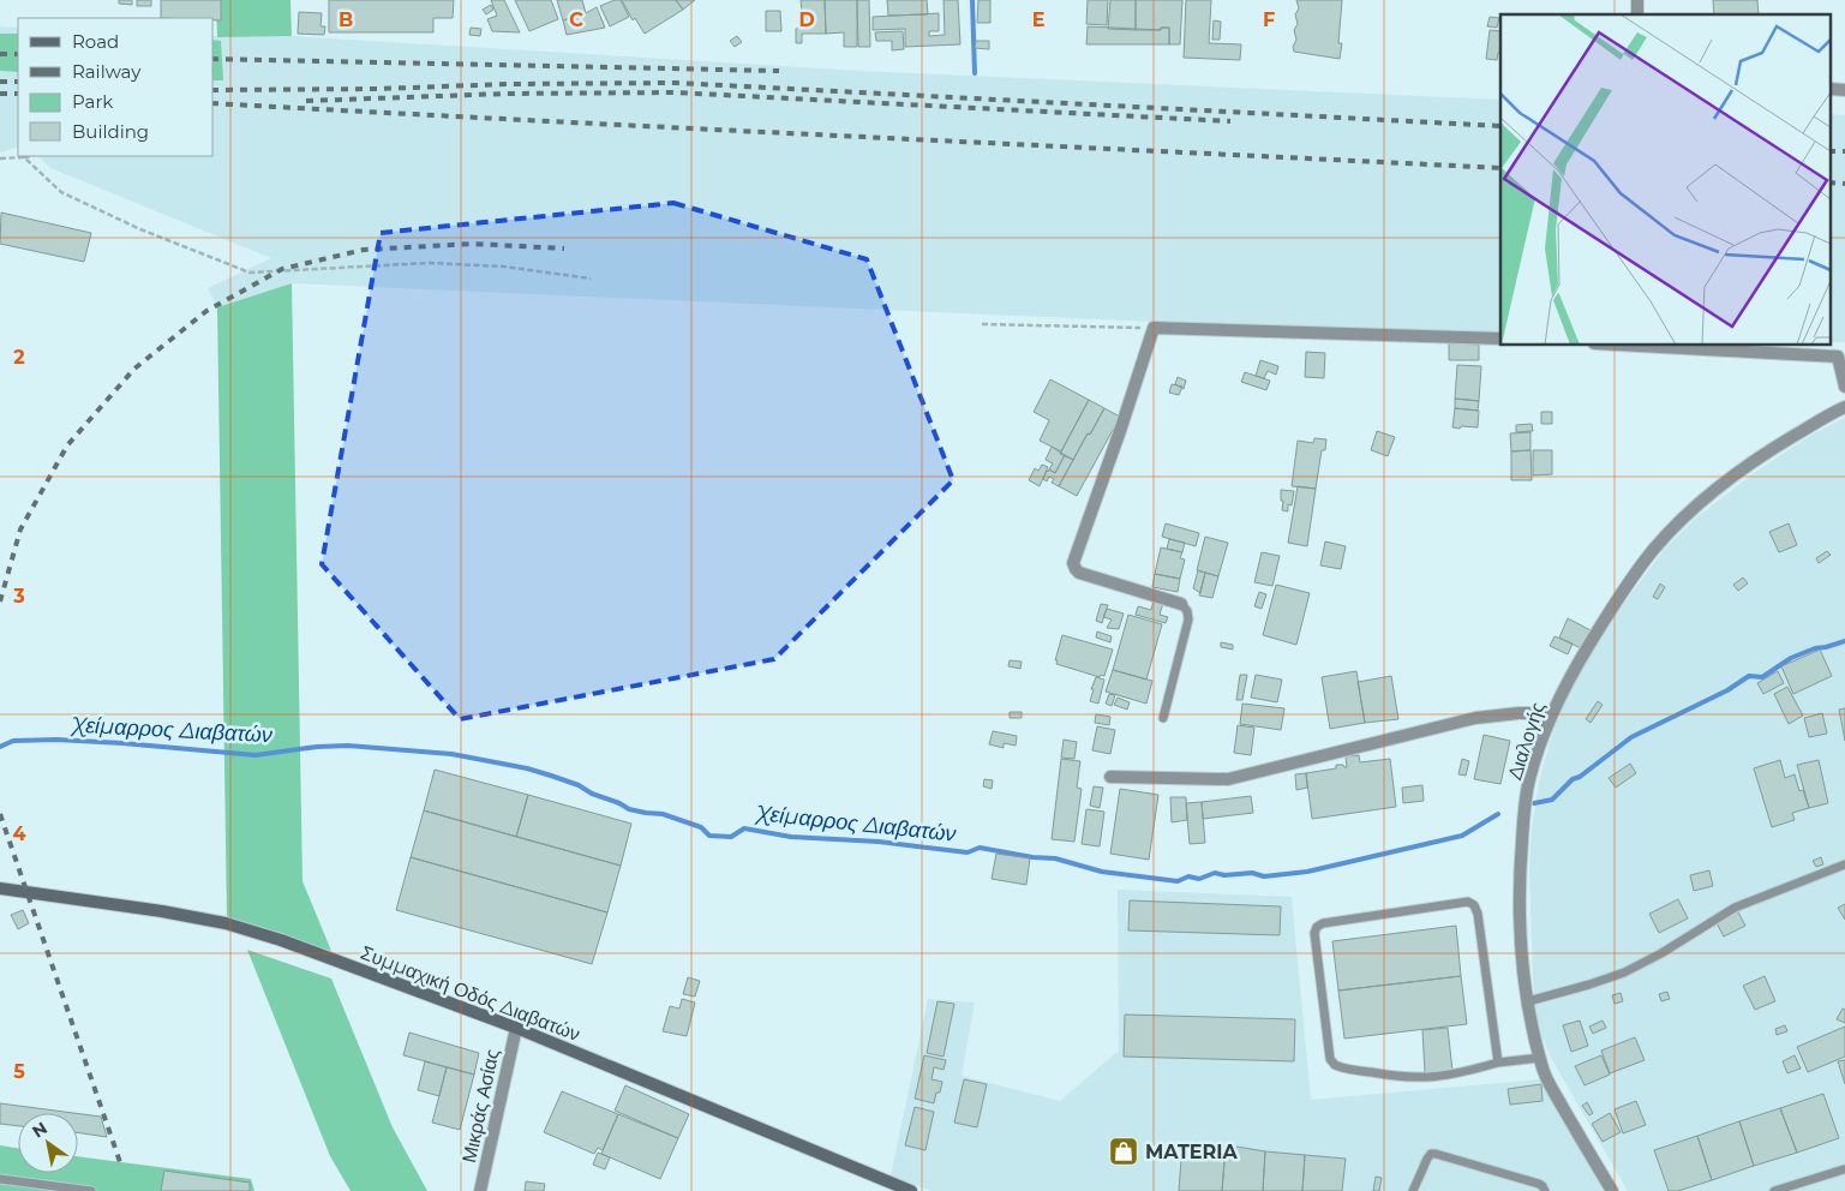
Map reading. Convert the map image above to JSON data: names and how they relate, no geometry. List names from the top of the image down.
{
  "streets": {
    "street": ["Διαλογής", "Συμμαχική Οδός Διαβατών", "Μικράς Ασίας"]
  },
  "crossings": [
    ["Συμμαχική Οδός Διαβατών", "Μικράς Ασίας"]
  ],
  "water": ["Χείμαρρος Διαβατών"],
  "places": {
    "shop": ["MATERIA"]
  },
  "legend": [
    "Road",
    "Railway",
    "Park",
    "Building"
  ],
  "north": "top left",
  "grid": {
    "columns": [
      "B",
      "C",
      "D",
      "E",
      "F"
    ],
    "rows": [
      "2",
      "3",
      "4",
      "5"
    ]
  }
}
